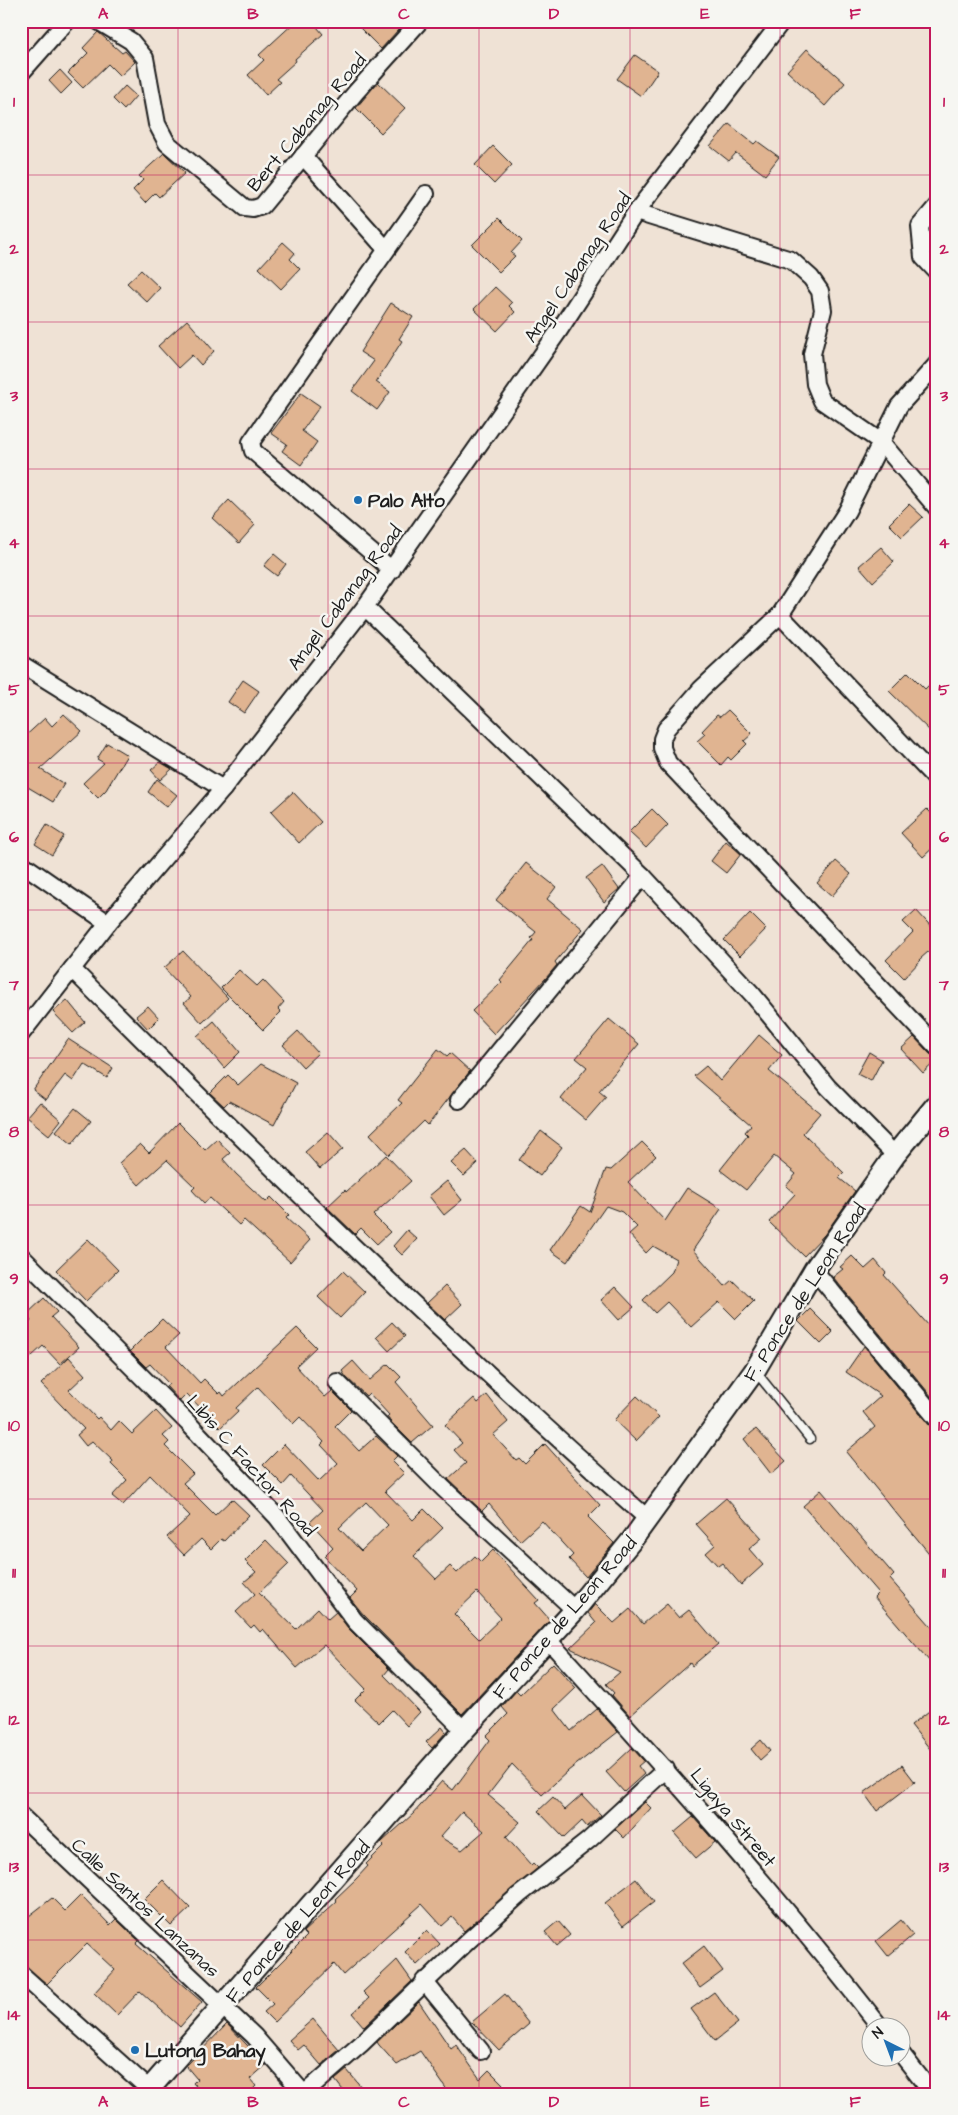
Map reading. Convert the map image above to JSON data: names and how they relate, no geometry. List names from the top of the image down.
{
  "streets": {
    "street": [
      "Bert Cabanag Road",
      "Angel Cabanag Road",
      "F. Ponce de Leon Road",
      "Libis C Factor Road",
      "Ligaya Street",
      "Calle Santos Lanzanas"
    ]
  },
  "crossings": [
    ["F. Ponce de Leon Road", "Libis C Factor Road"],
    ["F. Ponce de Leon Road", "Ligaya Street"],
    ["F. Ponce de Leon Road", "Calle Santos Lanzanas"]
  ],
  "places": ["Palo Alto", "Lutong Bahay"],
  "north": "top left",
  "grid": {
    "columns": [
      "A",
      "B",
      "C",
      "D",
      "E",
      "F"
    ],
    "rows": [
      "1",
      "2",
      "3",
      "4",
      "5",
      "6",
      "7",
      "8",
      "9",
      "10",
      "11",
      "12",
      "13",
      "14"
    ]
  }
}
